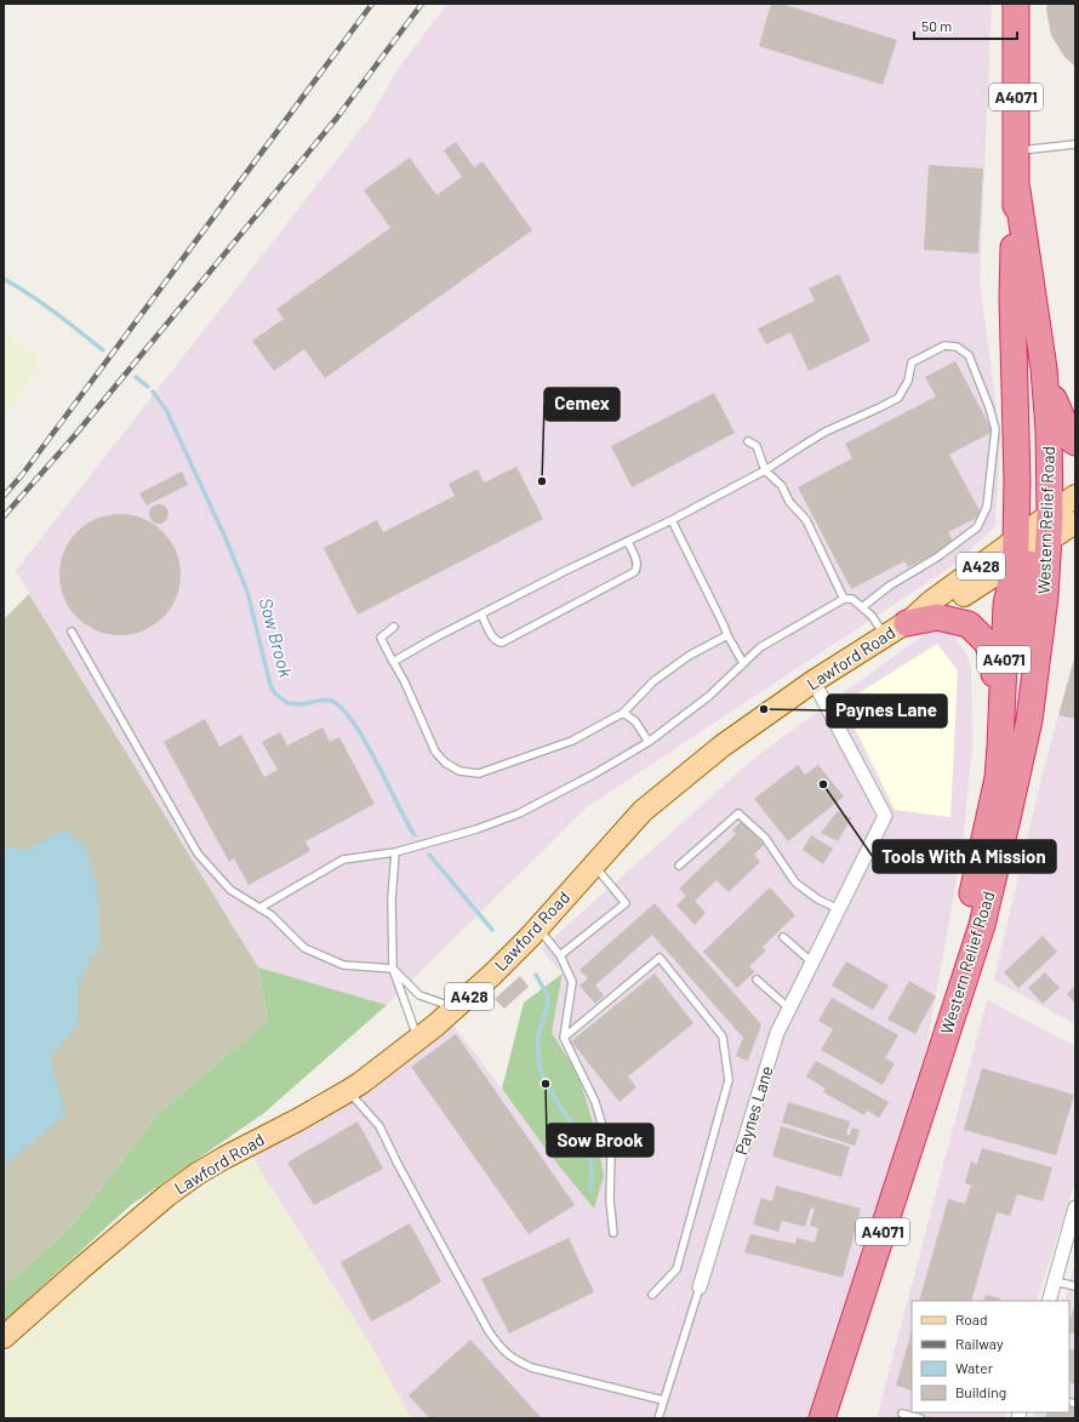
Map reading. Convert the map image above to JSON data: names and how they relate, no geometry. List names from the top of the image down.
{
  "streets": {
    "highway": ["A4071", "Western Relief Road"],
    "main road": ["A428", "Lawford Road"],
    "street": ["Paynes Lane"]
  },
  "crossings": [
    ["Western Relief Road", "Lawford Road"],
    ["Lawford Road", "Paynes Lane"]
  ],
  "water": ["Sow Brook"],
  "places": [
    "Cemex",
    "Paynes Lane",
    "Tools With A Mission",
    "Sow Brook"
  ],
  "legend": [
    "Road",
    "Railway",
    "Water",
    "Building"
  ],
  "scale_bar": "50 m"
}
